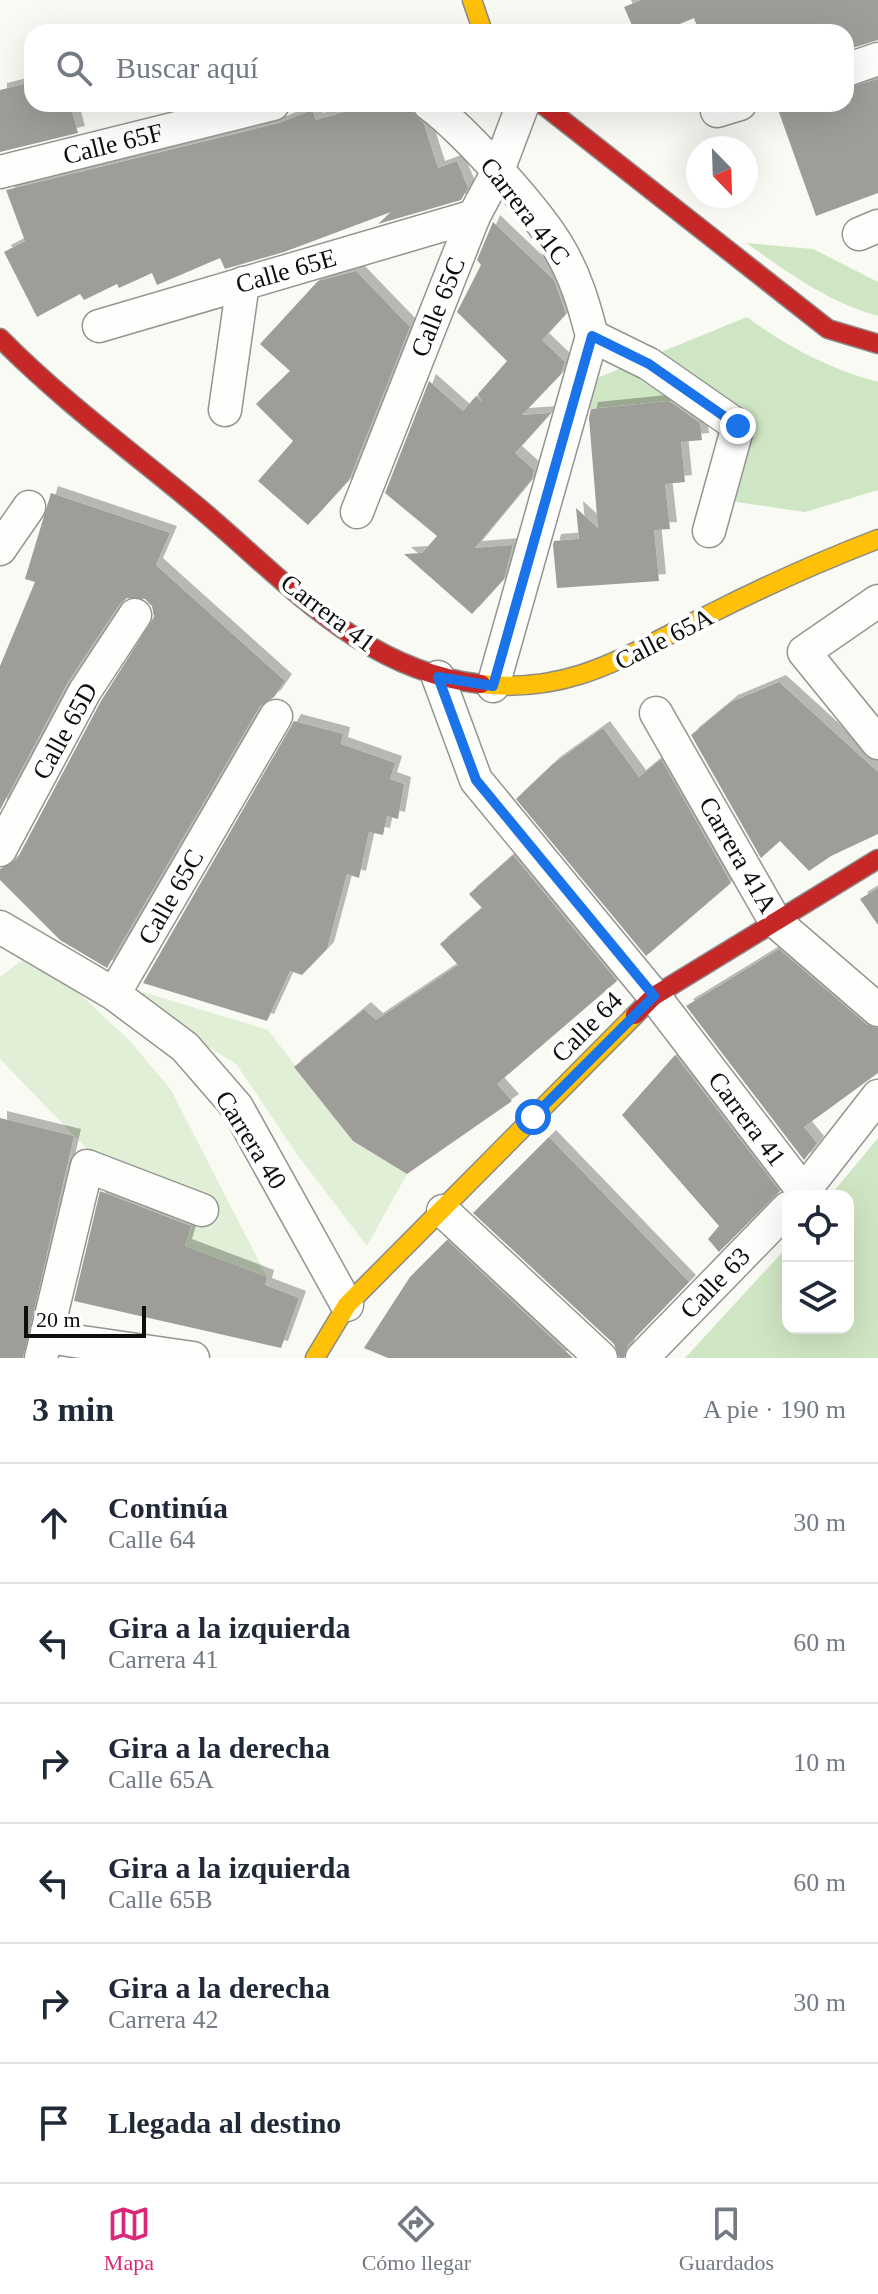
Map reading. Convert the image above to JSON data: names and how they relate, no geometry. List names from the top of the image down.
{
  "streets": {
    "street": [
      "Calle 65F",
      "Carrera 41C",
      "Calle 65E",
      "Calle 65C",
      "Carrera 41",
      "Calle 65A",
      "Calle 65D",
      "Carrera 41A",
      "Calle 64",
      "Carrera 40",
      "Calle 63"
    ]
  },
  "crossings": [
    ["Carrera 41C", "Calle 65C"],
    ["Calle 65E", "Calle 65C"],
    ["Calle 65C", "Carrera 40"],
    ["Carrera 41", "Calle 65A"],
    ["Carrera 41", "Calle 64"],
    ["Carrera 41A", "Calle 64"],
    ["Calle 64", "Carrera 40"]
  ],
  "scale_bar": "20 m",
  "north": "bottom right",
  "page": {
    "search": "Buscar aquí",
    "scale": "20 m",
    "heading": ["3 min", "A pie · 190 m"],
    "list": [
      ["Continúa", "Calle 64", "30 m"],
      ["Gira a la izquierda", "Carrera 41", "60 m"],
      ["Gira a la derecha", "Calle 65A", "10 m"],
      ["Gira a la izquierda", "Calle 65B", "60 m"],
      ["Gira a la derecha", "Carrera 42", "30 m"],
      "Llegada al destino"
    ],
    "nav": ["Mapa", "Cómo llegar", "Guardados"]
  }
}
